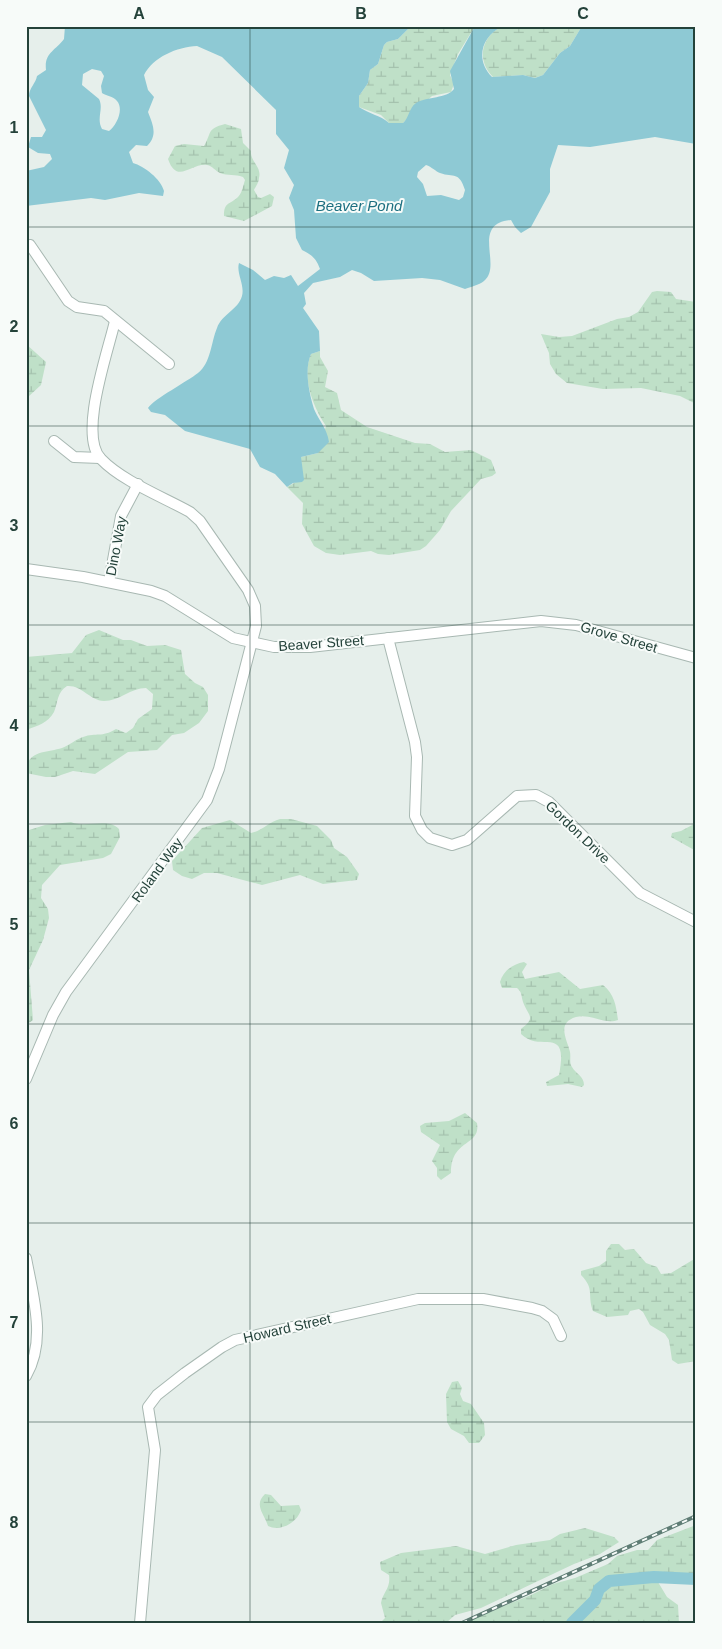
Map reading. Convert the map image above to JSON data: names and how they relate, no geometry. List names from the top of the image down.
{
  "streets": {
    "street": [
      "Dino Way",
      "Grove Street",
      "Beaver Street",
      "Gordon Drive",
      "Roland Way",
      "Howard Street"
    ]
  },
  "crossings": [
    ["Dino Way", "Beaver Street"],
    ["Dino Way", "Roland Way"],
    ["Grove Street", "Beaver Street"],
    ["Beaver Street", "Gordon Drive"],
    ["Beaver Street", "Roland Way"]
  ],
  "water": ["Beaver Pond"],
  "grid": {
    "columns": ["A", "B", "C"],
    "rows": [
      "1",
      "2",
      "3",
      "4",
      "5",
      "6",
      "7",
      "8"
    ]
  }
}
